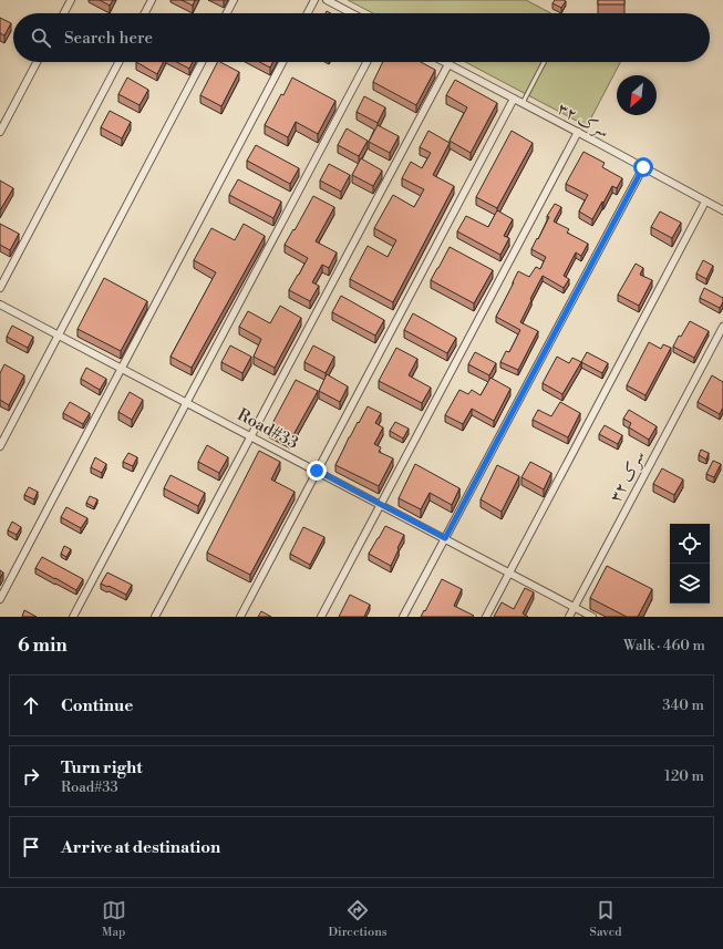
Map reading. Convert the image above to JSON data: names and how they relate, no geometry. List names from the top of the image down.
{
  "streets": {
    "street": ["سرک ۳۲", "Road#33"]
  },
  "crossings": [
    ["سرک ۳۲", "Road#33"]
  ],
  "north": "bottom left",
  "page": {
    "search": "Search here",
    "heading": ["6 min", "Walk · 460 m"],
    "list": [
      ["Continue", "340 m"],
      ["Turn right", "Road#33", "120 m"],
      "Arrive at destination"
    ],
    "nav": ["Map", "Directions", "Saved"]
  }
}
